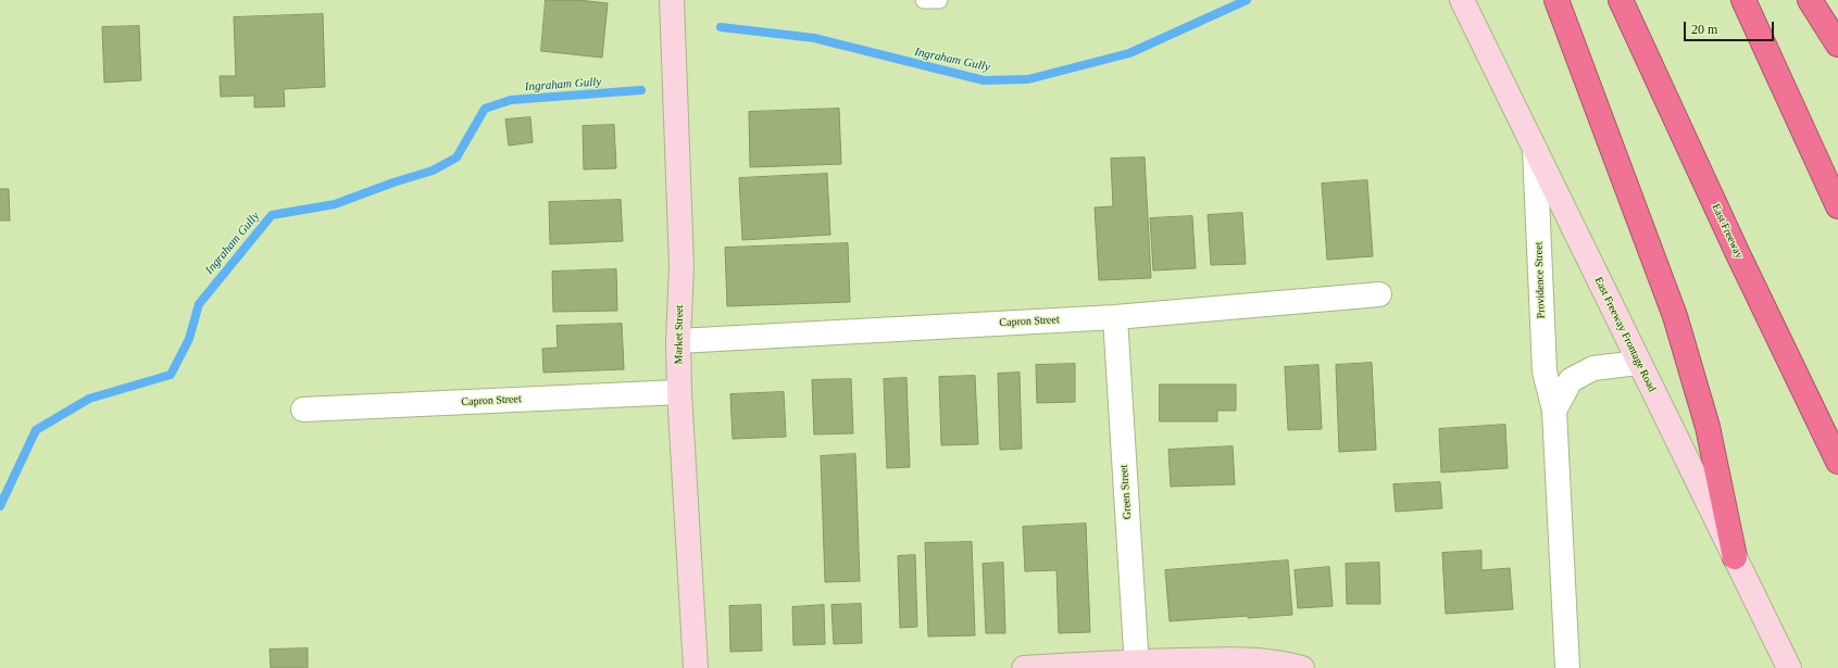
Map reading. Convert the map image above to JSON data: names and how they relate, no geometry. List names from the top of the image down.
{
  "streets": {
    "highway": ["East Freeway"],
    "street": [
      "Providence Street",
      "Capron Street",
      "Market Street",
      "East Freeway Frontage Road",
      "Green Street"
    ]
  },
  "crossings": [
    ["Providence Street", "East Freeway Frontage Road"],
    ["Capron Street", "Market Street"],
    ["Capron Street", "Green Street"]
  ],
  "water": ["Ingraham Gully"],
  "scale_bar": "20 m"
}
